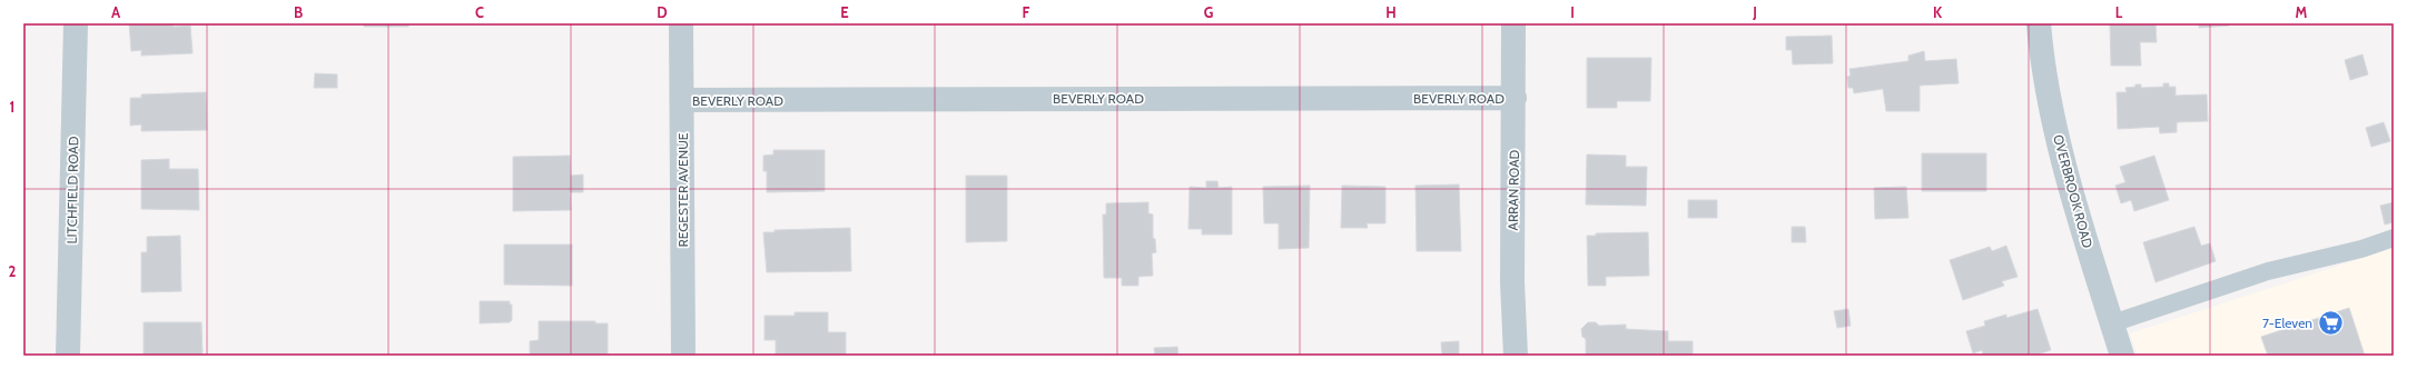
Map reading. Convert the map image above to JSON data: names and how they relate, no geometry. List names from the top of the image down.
{
  "streets": {
    "street": [
      "BEVERLY ROAD",
      "LITCHFIELD ROAD",
      "REGESTER AVENUE",
      "ARRAN ROAD",
      "OVERBROOK ROAD"
    ]
  },
  "crossings": [
    ["BEVERLY ROAD", "REGESTER AVENUE"],
    ["BEVERLY ROAD", "ARRAN ROAD"]
  ],
  "places": {
    "supermarket": ["7-Eleven"]
  },
  "grid": {
    "columns": [
      "A",
      "B",
      "C",
      "D",
      "E",
      "F",
      "G",
      "H",
      "I",
      "J",
      "K",
      "L",
      "M"
    ],
    "rows": ["1", "2"]
  }
}
